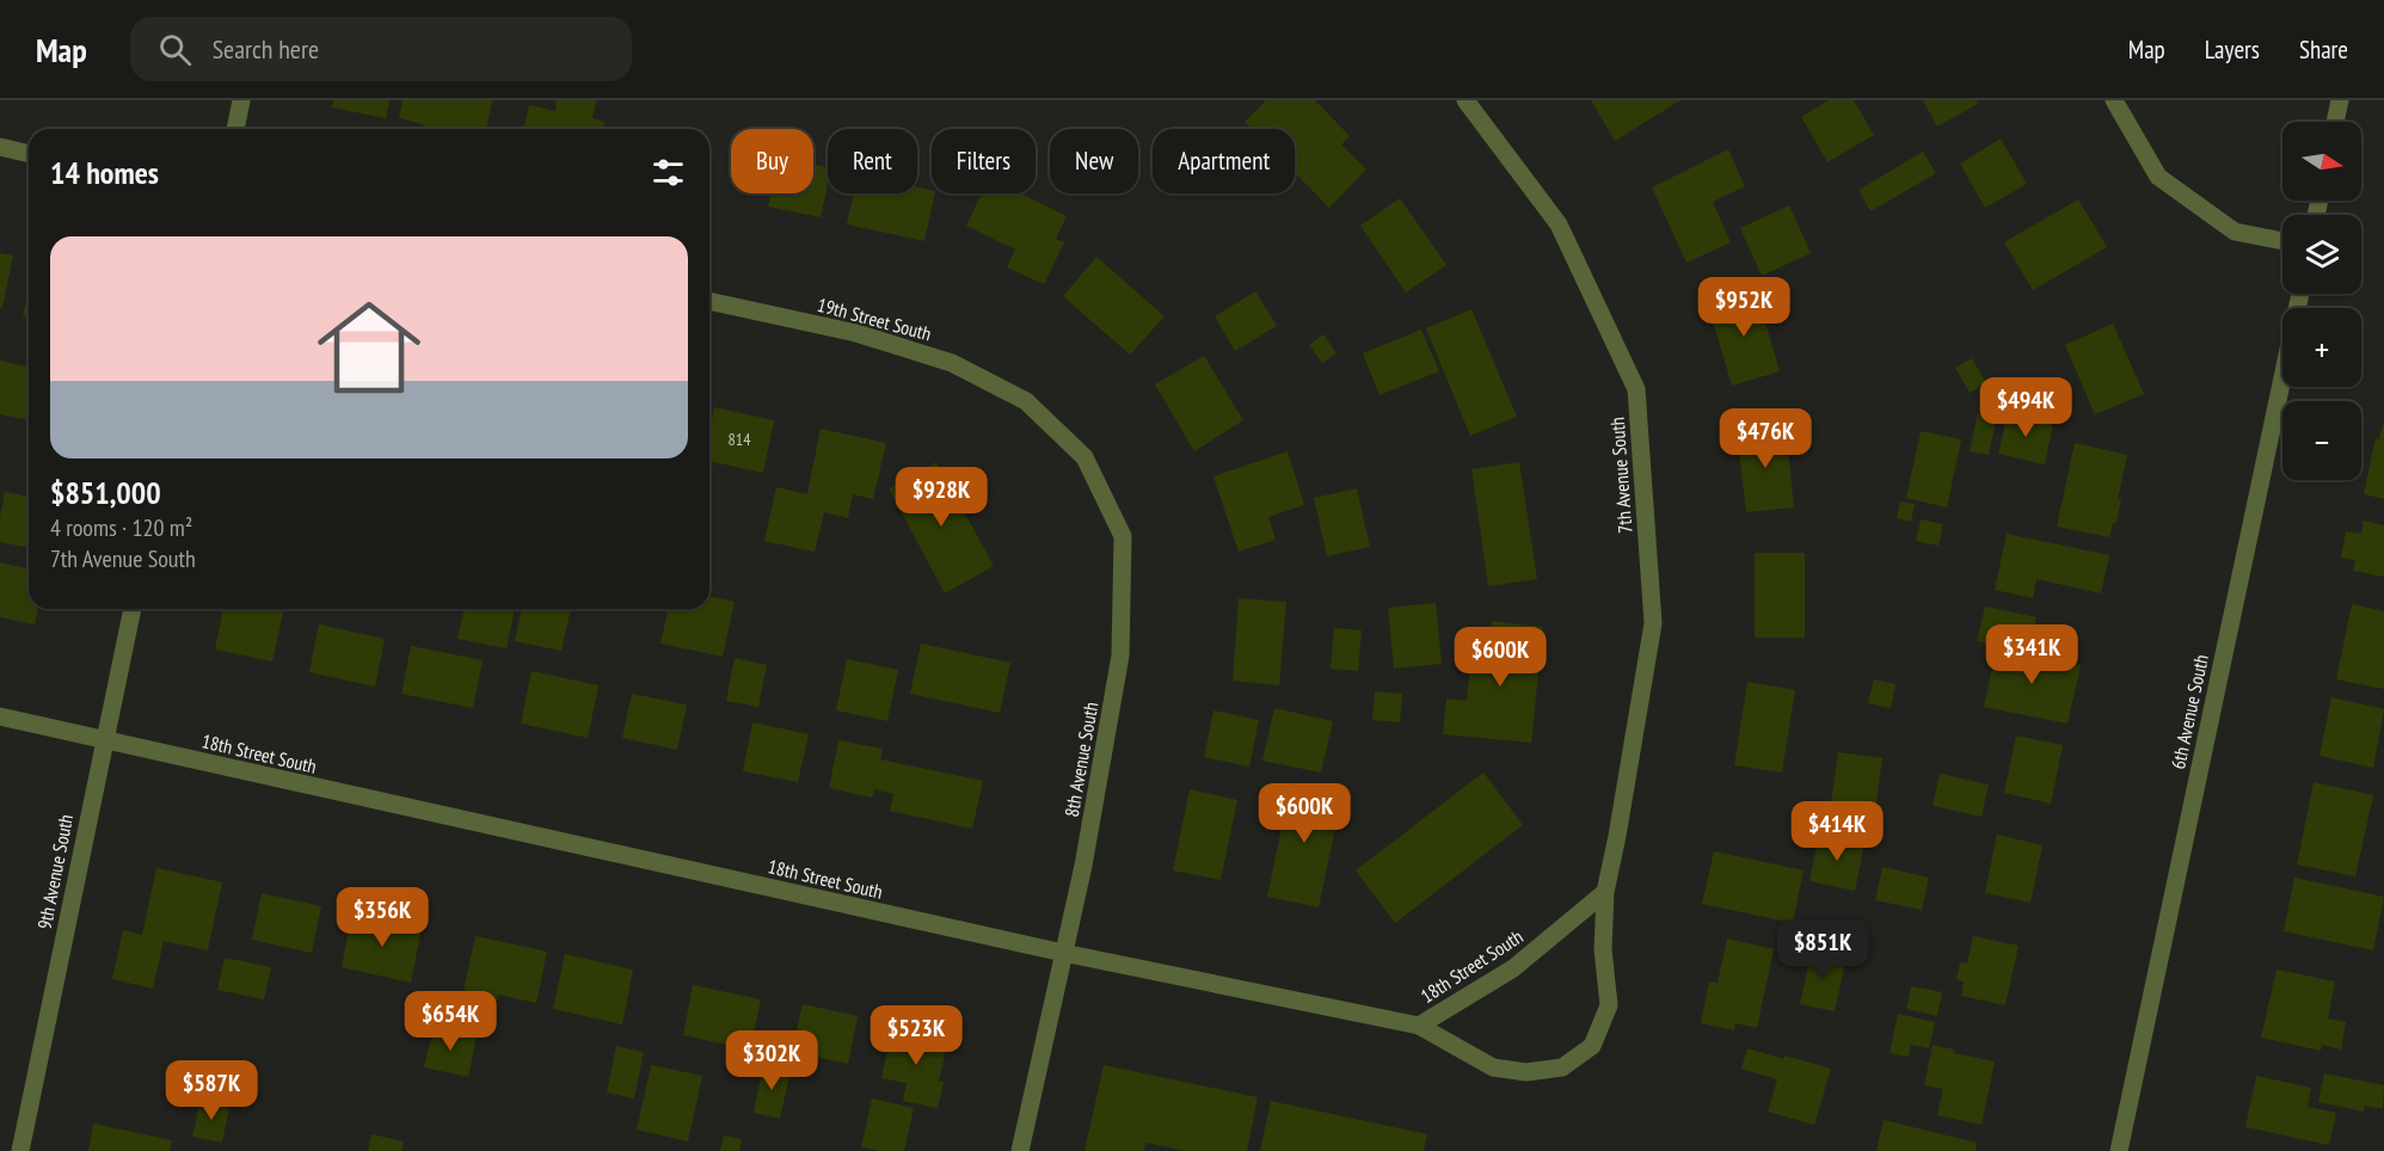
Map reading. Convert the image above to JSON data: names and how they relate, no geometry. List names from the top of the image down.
{
  "streets": {
    "street": [
      "19th Street South",
      "7th Avenue South",
      "6th Avenue South",
      "18th Street South",
      "8th Avenue South",
      "9th Avenue South"
    ]
  },
  "crossings": [
    ["19th Street South", "8th Avenue South"],
    ["7th Avenue South", "18th Street South"],
    ["18th Street South", "8th Avenue South"],
    ["18th Street South", "9th Avenue South"]
  ],
  "house_numbers": ["814"],
  "north": "right",
  "page": {
    "header": "Map",
    "search": "Search here",
    "nav": ["Map", "Layers", "Share"],
    "map_buttons": ["+", "−"],
    "chip": [
      "Buy",
      "Rent",
      "Filters",
      "New",
      "Apartment"
    ],
    "heading": "14 homes",
    "list": [
      {
        "name": "$851,000",
        "note": "4 rooms · 120 m² · 7th Avenue South"
      }
    ],
    "price": [
      "$952K",
      "$494K",
      "$476K",
      "$928K",
      "$341K",
      "$600K",
      "$600K",
      "$414K",
      "$356K",
      "$851K",
      "$654K",
      "$523K",
      "$302K",
      "$587K"
    ]
  }
}
